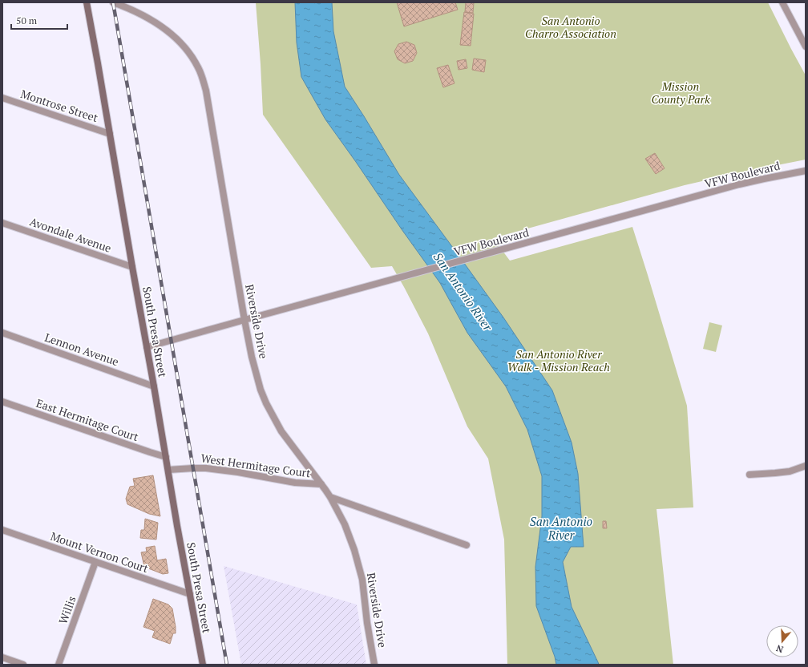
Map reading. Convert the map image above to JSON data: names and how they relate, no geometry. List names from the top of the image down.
{
  "streets": {
    "main road": ["South Presa Street"],
    "street": [
      "Montrose Street",
      "VFW Boulevard",
      "Avondale Avenue",
      "Riverside Drive",
      "Lennon Avenue",
      "East Hermitage Court",
      "West Hermitage Court",
      "Mount Vernon Court",
      "Willis"
    ]
  },
  "crossings": [
    ["Montrose Street", "South Presa Street"],
    ["VFW Boulevard", "Riverside Drive"],
    ["VFW Boulevard", "South Presa Street"],
    ["Avondale Avenue", "South Presa Street"],
    ["Riverside Drive", "West Hermitage Court"],
    ["South Presa Street", "Lennon Avenue"],
    ["South Presa Street", "East Hermitage Court"],
    ["South Presa Street", "West Hermitage Court"],
    ["South Presa Street", "Mount Vernon Court"],
    ["Mount Vernon Court", "Willis"]
  ],
  "water": ["San Antonio River"],
  "parks": ["San Antonio Charro Association", "Mission County Park", "San Antonio River Walk - Mission Reach"],
  "scale_bar": "50 m",
  "north": "bottom"
}
